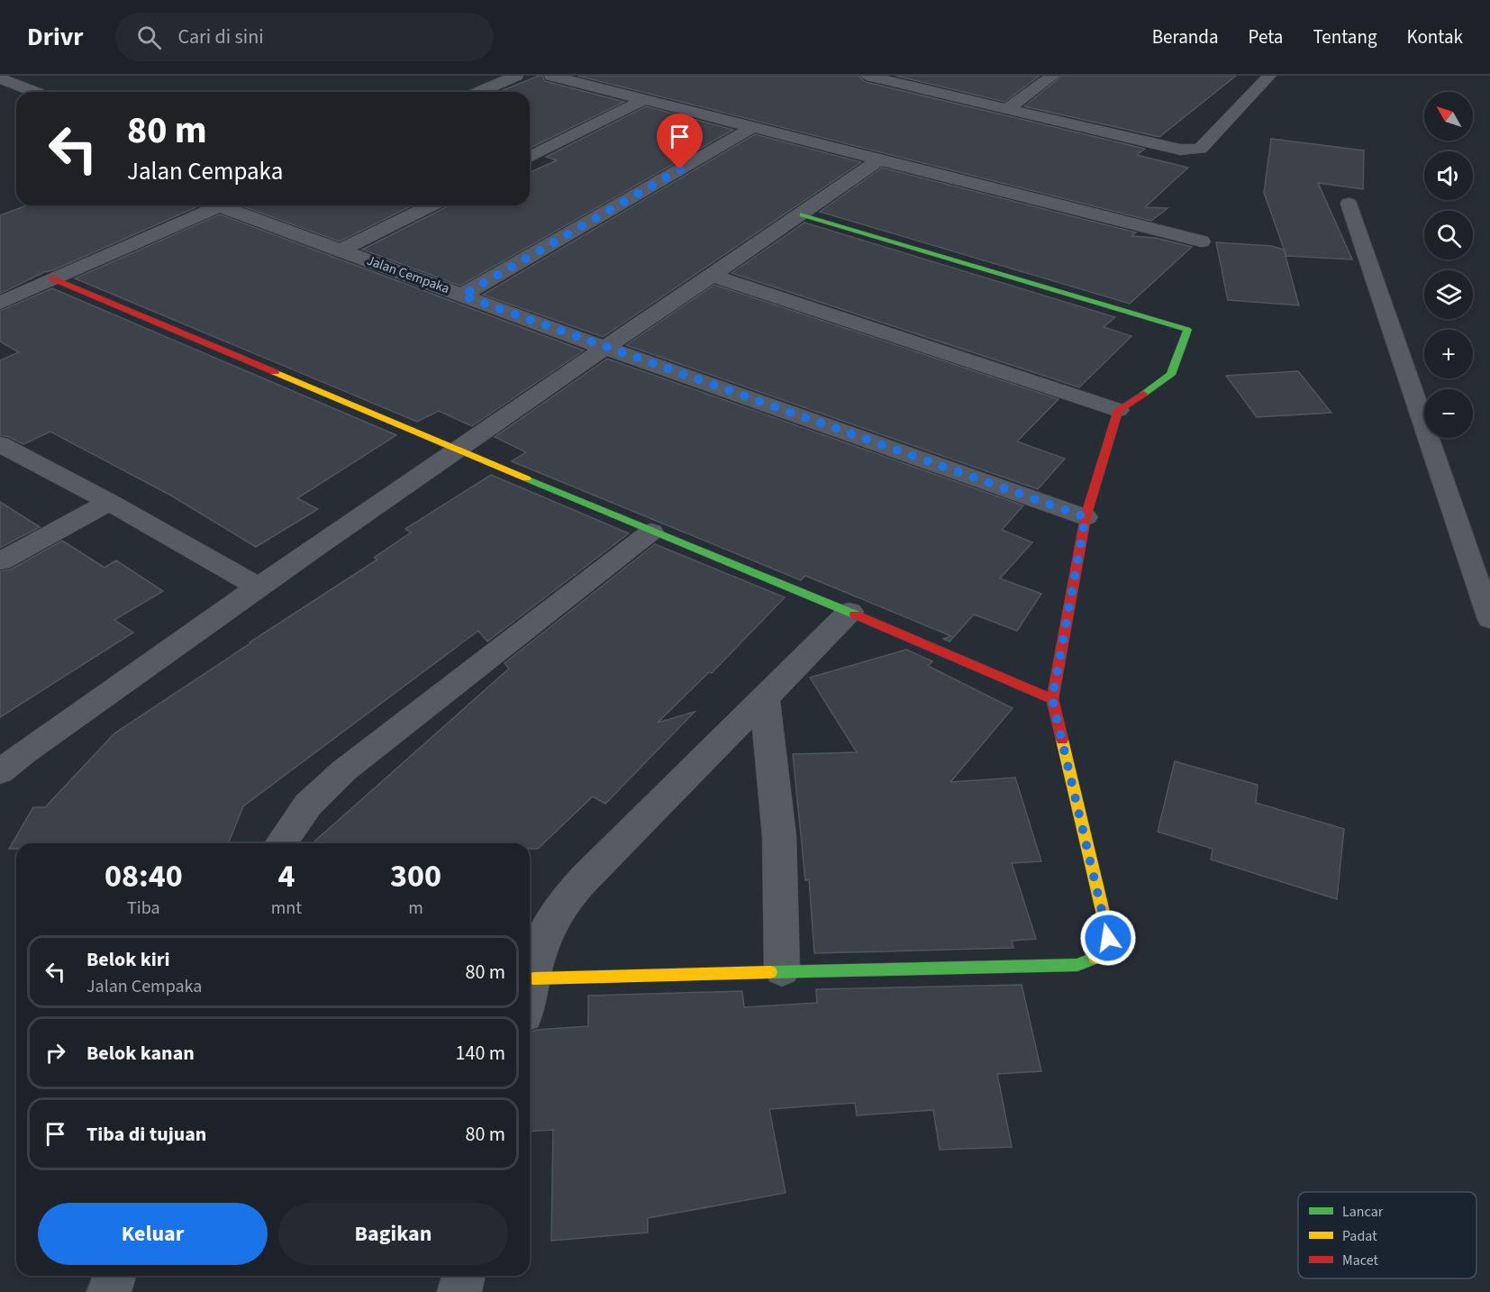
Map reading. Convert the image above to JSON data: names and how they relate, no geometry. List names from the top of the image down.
{
  "streets": {
    "street": ["Jalan Cempaka"]
  },
  "legend": ["Lancar", "Padat", "Macet"],
  "north": "top left",
  "page": {
    "header": "Drivr",
    "search": "Cari di sini",
    "nav": [
      "Beranda",
      "Peta",
      "Tentang",
      "Kontak"
    ],
    "map_buttons": ["+", "−"],
    "turn": ["80 m", "Jalan Cempaka"],
    "eta": [
      "08:40",
      "Tiba",
      "4",
      "mnt",
      "300",
      "m"
    ],
    "list": [
      {
        "name": "Belok kiri",
        "note": "Jalan Cempaka",
        "value": "80 m"
      },
      {
        "name": "Belok kanan",
        "value": "140 m"
      },
      {
        "name": "Tiba di tujuan",
        "value": "80 m"
      }
    ],
    "buttons": ["Keluar", "Bagikan"]
  }
}
